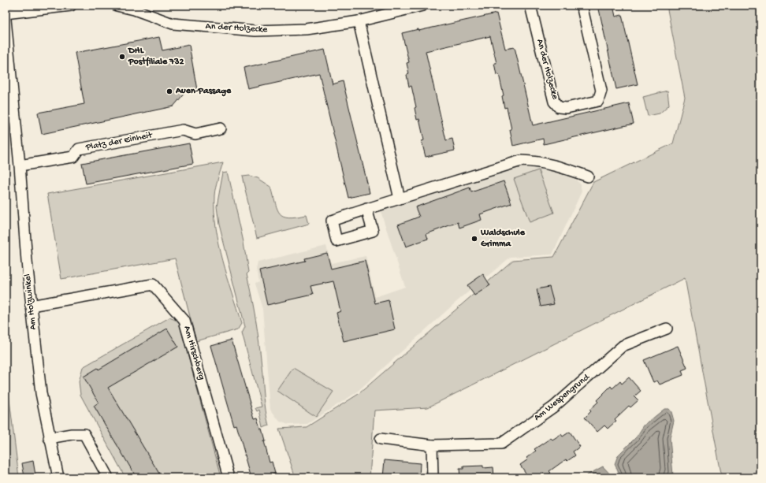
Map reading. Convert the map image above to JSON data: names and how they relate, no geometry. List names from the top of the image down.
{
  "streets": {
    "street": [
      "An der Holzecke",
      "Platz der Einheit",
      "Am Holzwinkel",
      "Am Hirschberg",
      "Am Wespengrund"
    ]
  },
  "crossings": [
    ["Platz der Einheit", "Am Holzwinkel"],
    ["Am Holzwinkel", "Am Hirschberg"]
  ],
  "places": ["DHL Postfiliale 732", "Auen-Passage", "Waldschule Grimma"]
}
